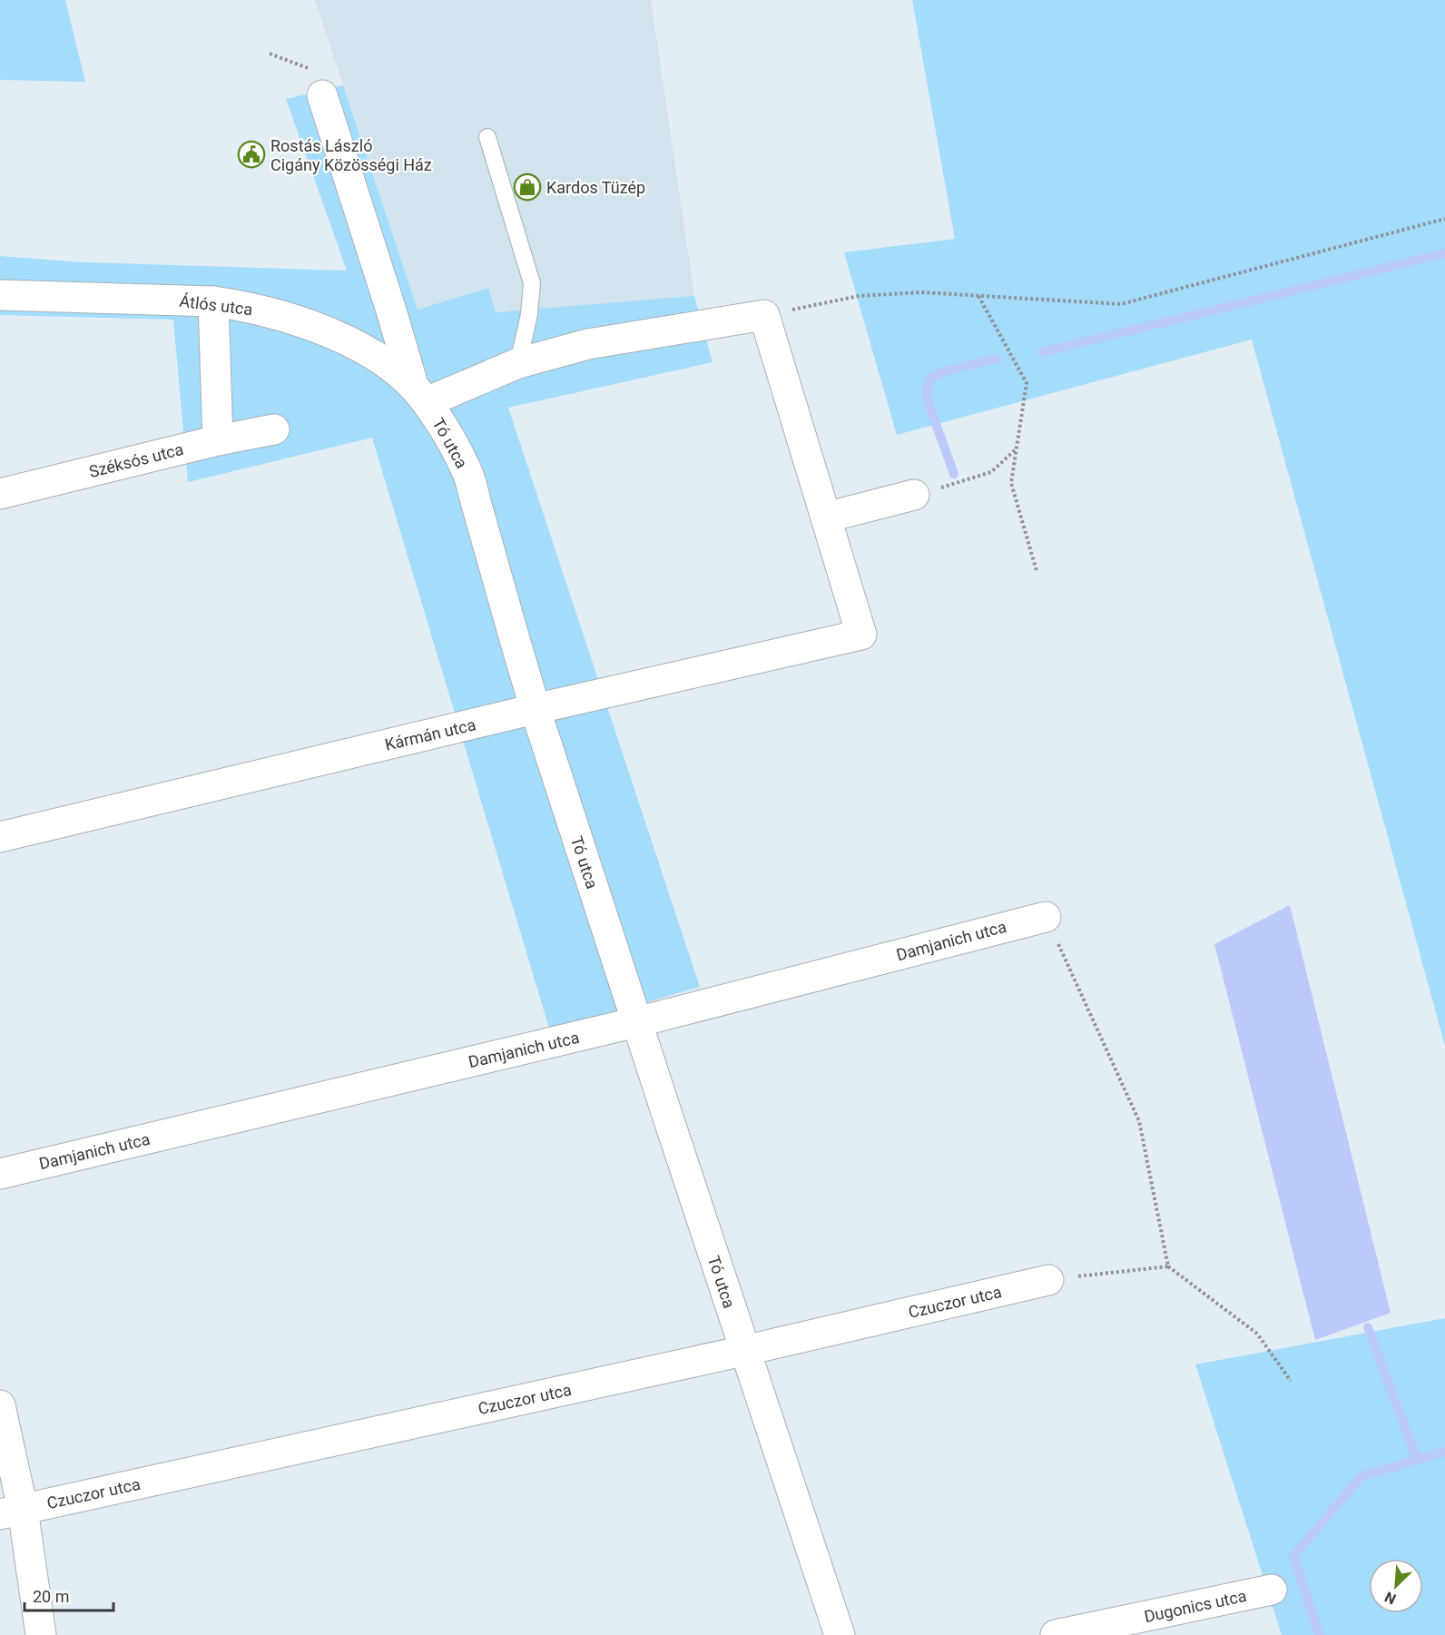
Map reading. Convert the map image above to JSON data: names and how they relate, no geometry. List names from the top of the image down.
{
  "streets": {
    "street": [
      "Átlós utca",
      "Tó utca",
      "Széksós utca",
      "Kármán utca",
      "Damjanich utca",
      "Czuczor utca",
      "Dugonics utca"
    ]
  },
  "crossings": [
    ["Átlós utca", "Tó utca"],
    ["Tó utca", "Kármán utca"],
    ["Tó utca", "Damjanich utca"],
    ["Tó utca", "Czuczor utca"]
  ],
  "places": {
    "public building": ["Rostás László Cigány Közösségi Ház"],
    "shop": ["Kardos Tüzép"]
  },
  "scale_bar": "20 m",
  "north": "bottom left"
}
